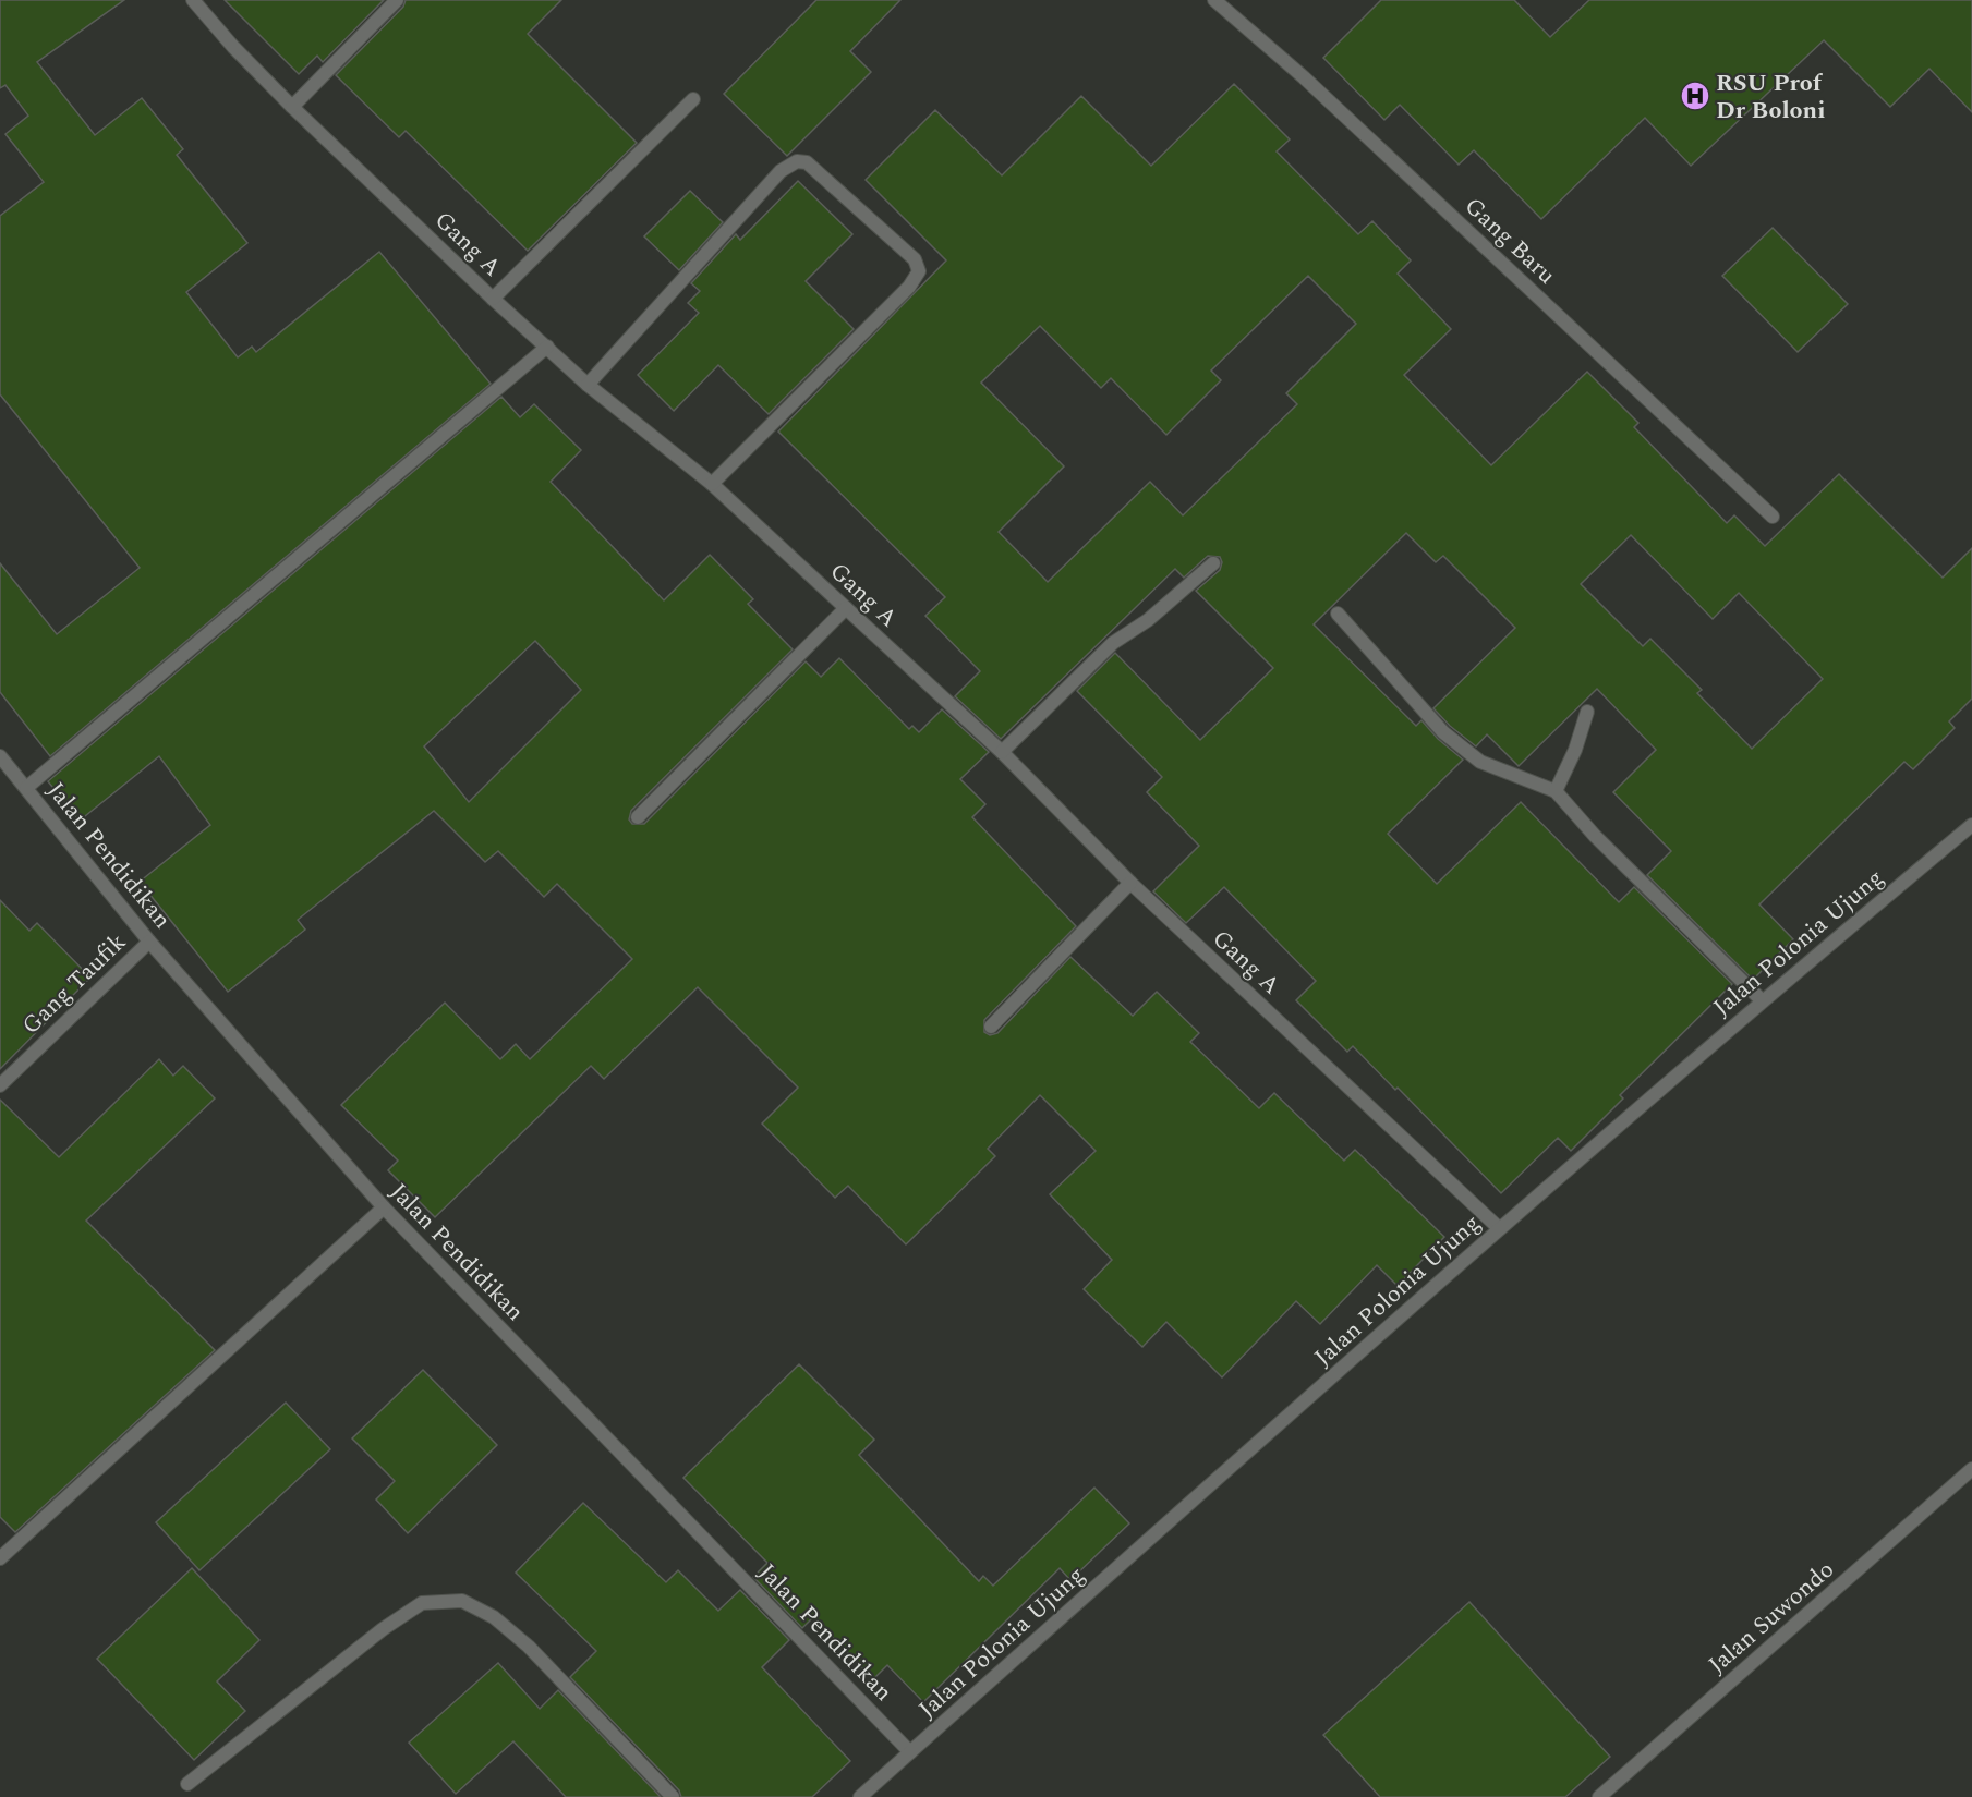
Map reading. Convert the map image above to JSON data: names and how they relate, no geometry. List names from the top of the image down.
{
  "streets": {
    "street": [
      "Gang Baru",
      "Gang A",
      "Jalan Pendidikan",
      "Jalan Polonia Ujung",
      "Gang Taufik",
      "Jalan Suwondo"
    ]
  },
  "crossings": [
    ["Gang A", "Jalan Polonia Ujung"],
    ["Jalan Pendidikan", "Jalan Polonia Ujung"],
    ["Jalan Pendidikan", "Gang Taufik"]
  ],
  "places": {
    "hospital": ["RSU Prof Dr Boloni"]
  }
}
